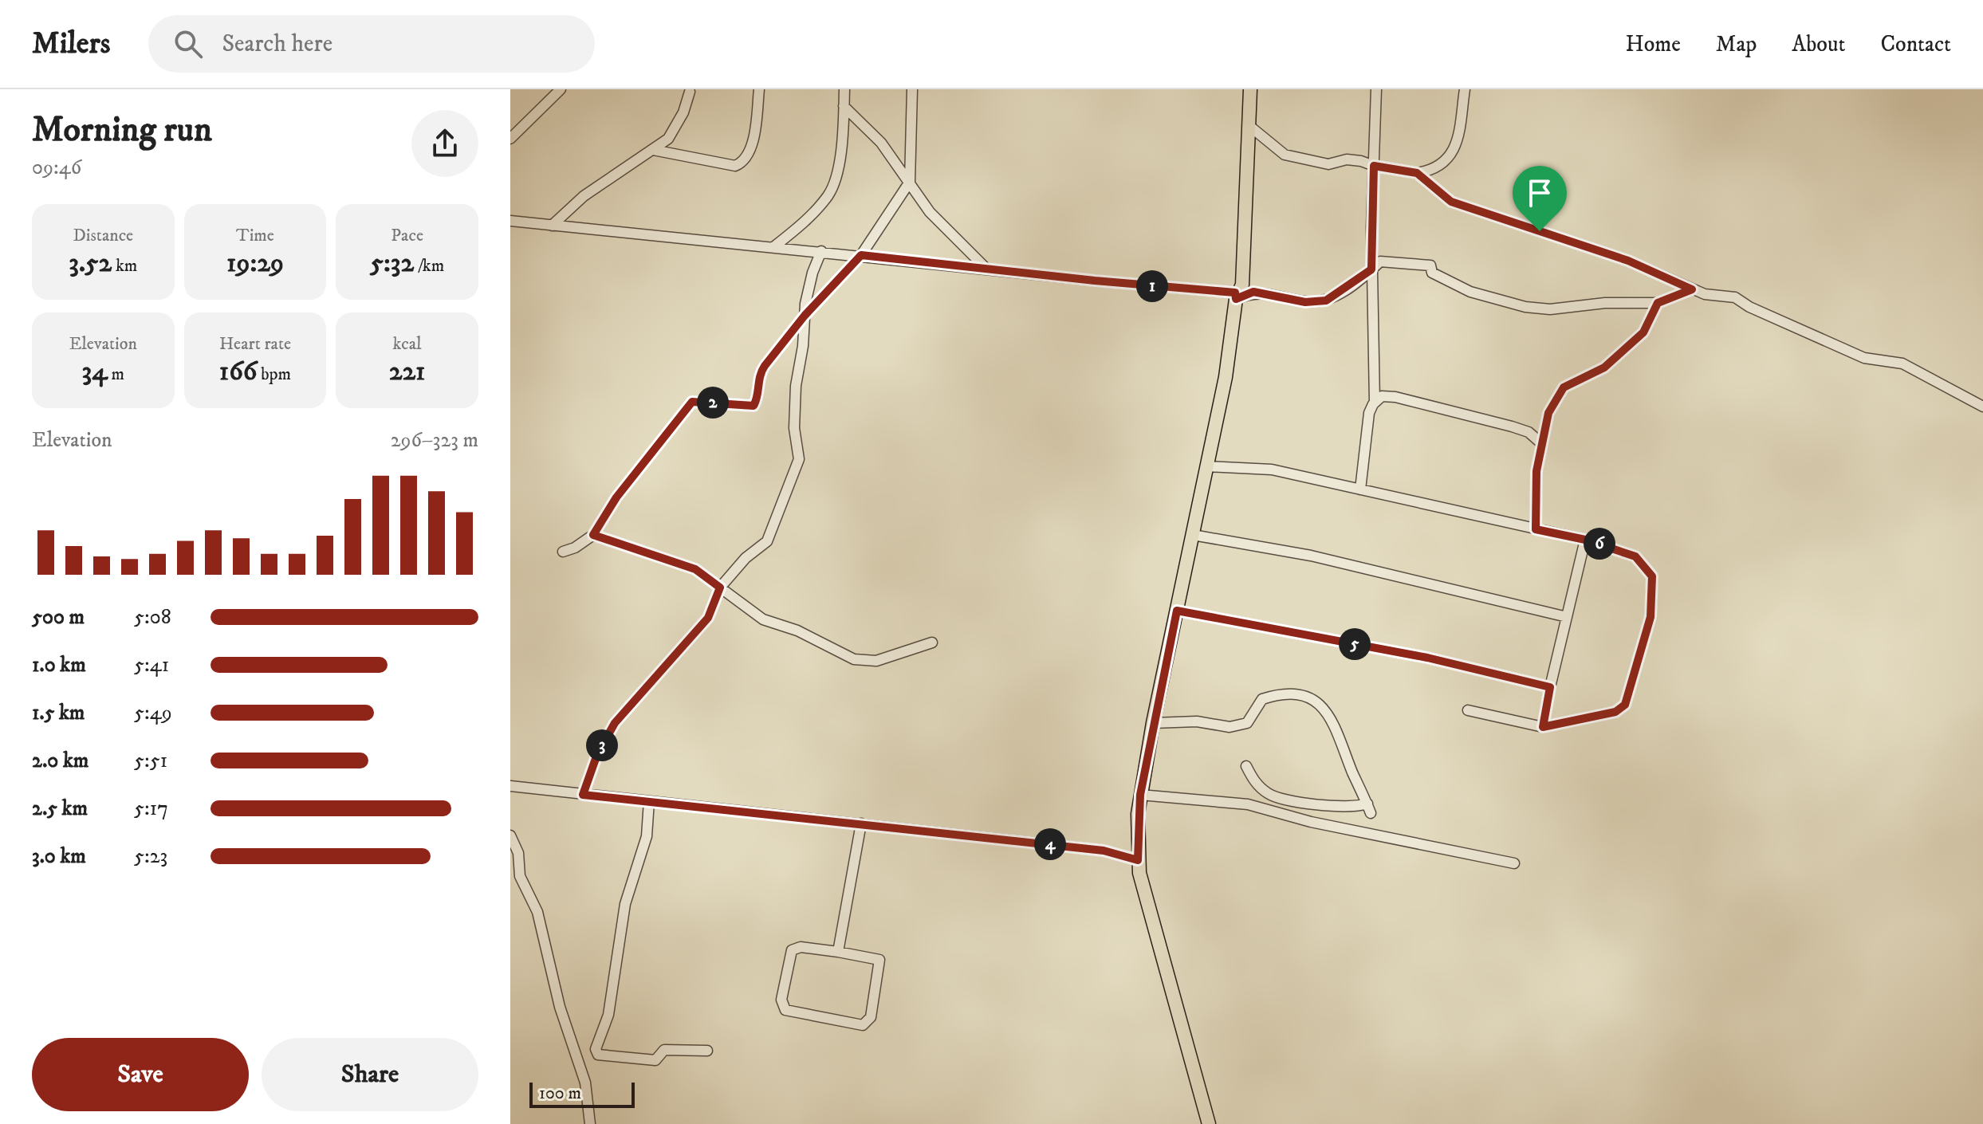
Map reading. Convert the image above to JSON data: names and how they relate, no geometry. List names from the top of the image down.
{
  "scale_bar": "100 m",
  "page": {
    "header": "Milers",
    "search": "Search here",
    "nav": [
      "Home",
      "Map",
      "About",
      "Contact"
    ],
    "heading": ["Morning run", "09:46"],
    "stats": [
      ["Distance", "3.52 km"],
      ["Time", "19:29"],
      ["Pace", "5:32 /km"],
      ["Elevation", "34 m"],
      ["Heart rate", "166 bpm"],
      ["kcal", "221"]
    ],
    "pins": [
      "1",
      "2",
      "6",
      "5",
      "3",
      "4"
    ],
    "chart": ["Elevation", "296–323 m"],
    "list": [
      {
        "name": "500 m",
        "note": "5:08"
      },
      {
        "name": "1.0 km",
        "note": "5:41"
      },
      {
        "name": "1.5 km",
        "note": "5:49"
      },
      {
        "name": "2.0 km",
        "note": "5:51"
      },
      {
        "name": "2.5 km",
        "note": "5:17"
      },
      {
        "name": "3.0 km",
        "note": "5:23"
      }
    ],
    "buttons": ["Save", "Share"],
    "scale": "100 m"
  }
}
